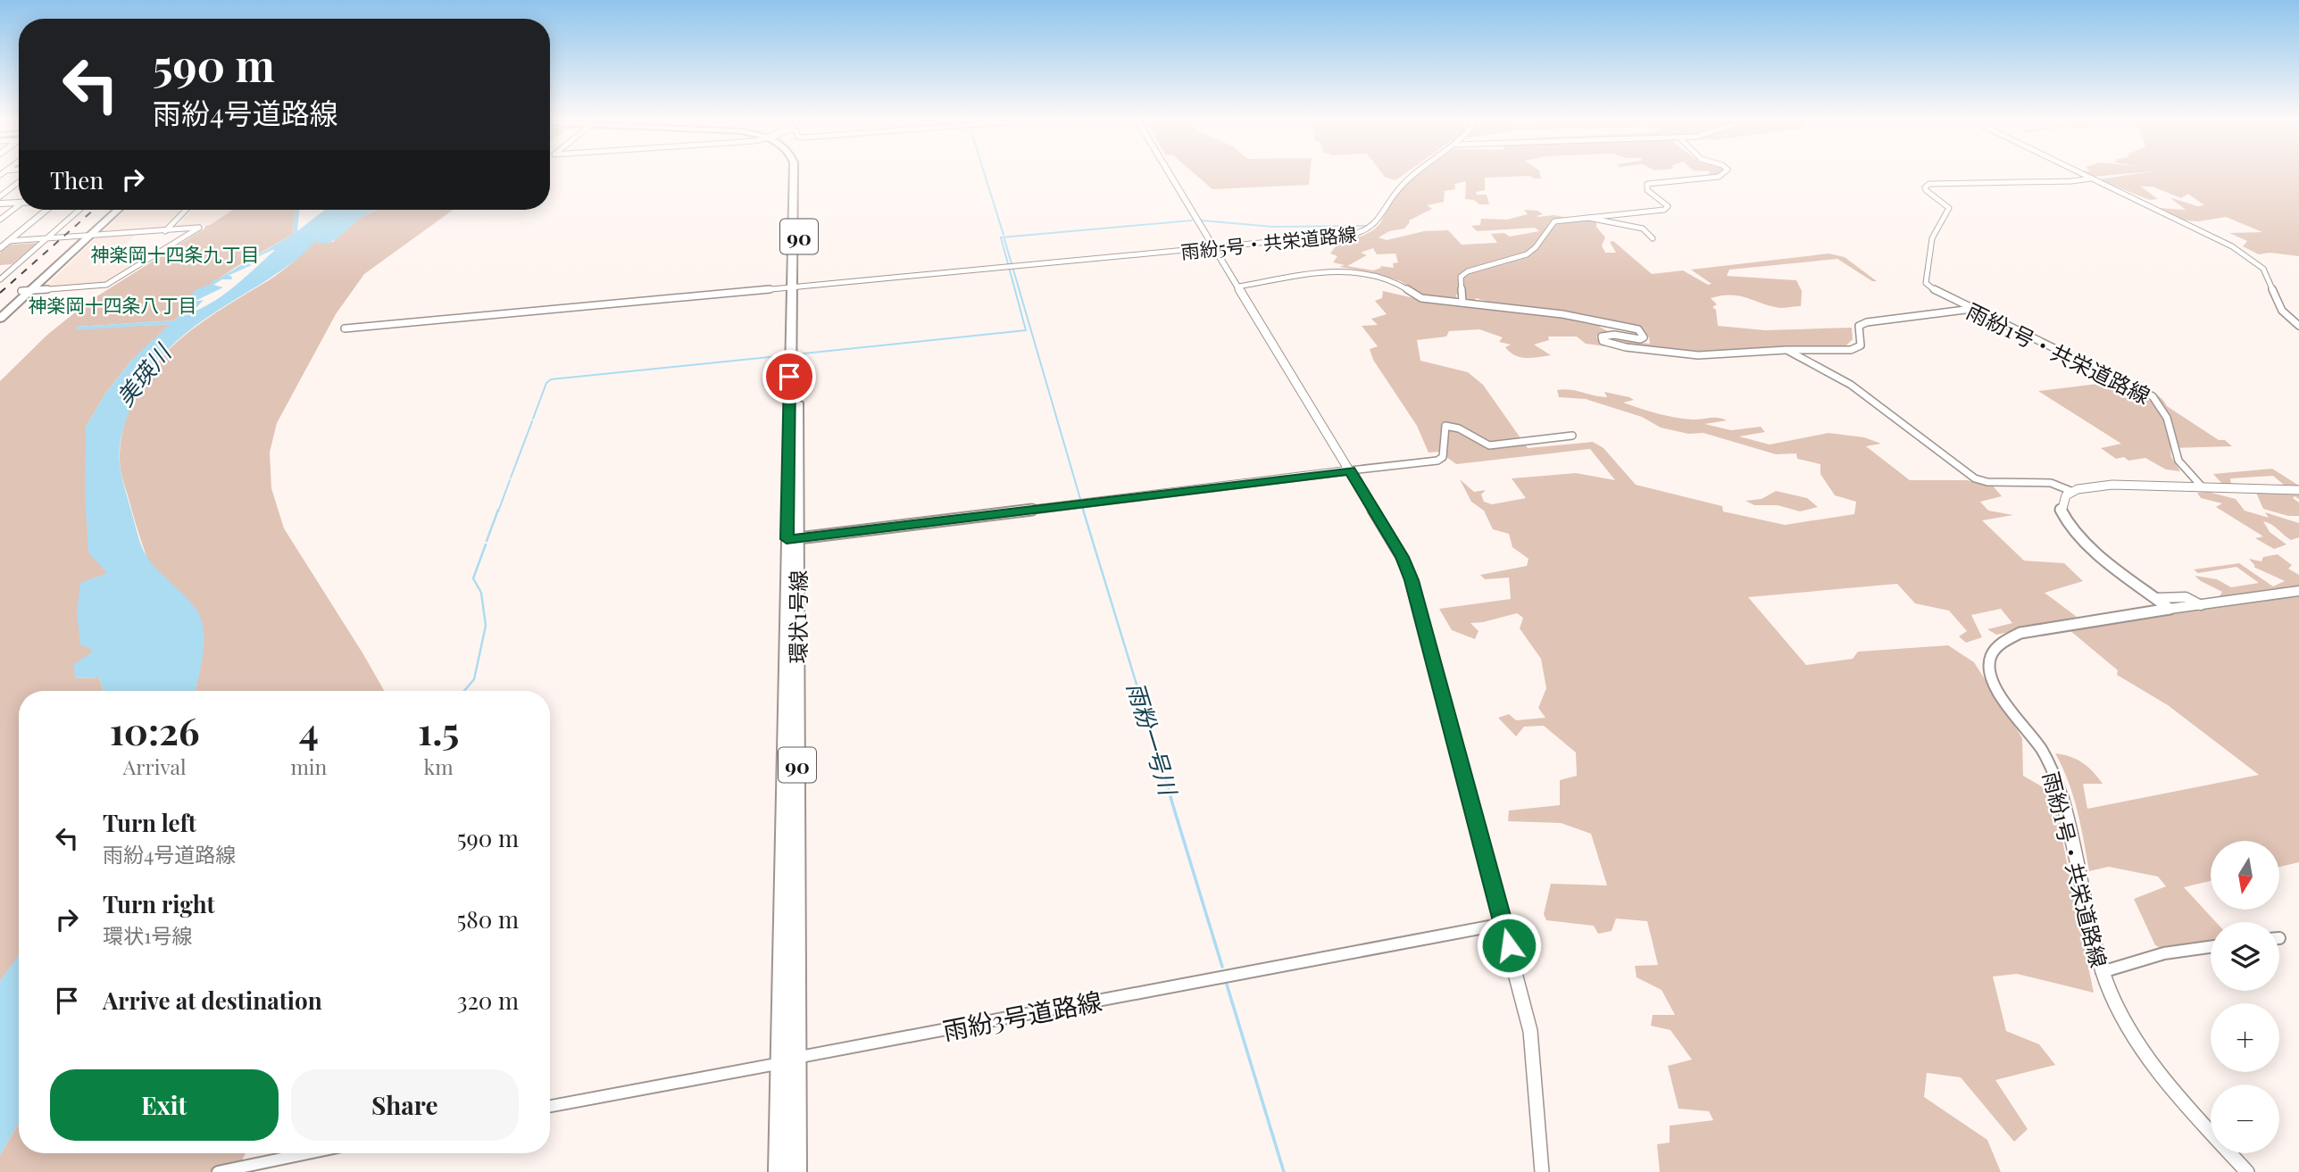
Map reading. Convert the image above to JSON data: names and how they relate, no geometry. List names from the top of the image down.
{
  "streets": {
    "main road": ["90", "環状1号線"],
    "street": ["雨紛5号・共栄道路線", "雨紛1号・共栄道路線", "雨紛3号道路線"]
  },
  "crossings": [
    ["雨紛5号・共栄道路線", "環状1号線"],
    ["環状1号線", "雨紛3号道路線"]
  ],
  "districts": ["神楽岡十四条九丁目", "神楽岡十四条八丁目"],
  "water": ["美瑛川", "雨粉一号川"],
  "north": "bottom",
  "page": {
    "turn": ["590 m", "雨紛4号道路線"],
    "then": "Then",
    "eta": [
      "10:26",
      "Arrival",
      "4",
      "min",
      "1.5",
      "km"
    ],
    "list": [
      {
        "name": "Turn left",
        "note": "雨紛4号道路線",
        "value": "590 m"
      },
      {
        "name": "Turn right",
        "note": "環状1号線",
        "value": "580 m"
      },
      {
        "name": "Arrive at destination",
        "value": "320 m"
      }
    ],
    "map_buttons": ["+", "−"],
    "buttons": ["Exit", "Share"]
  }
}
